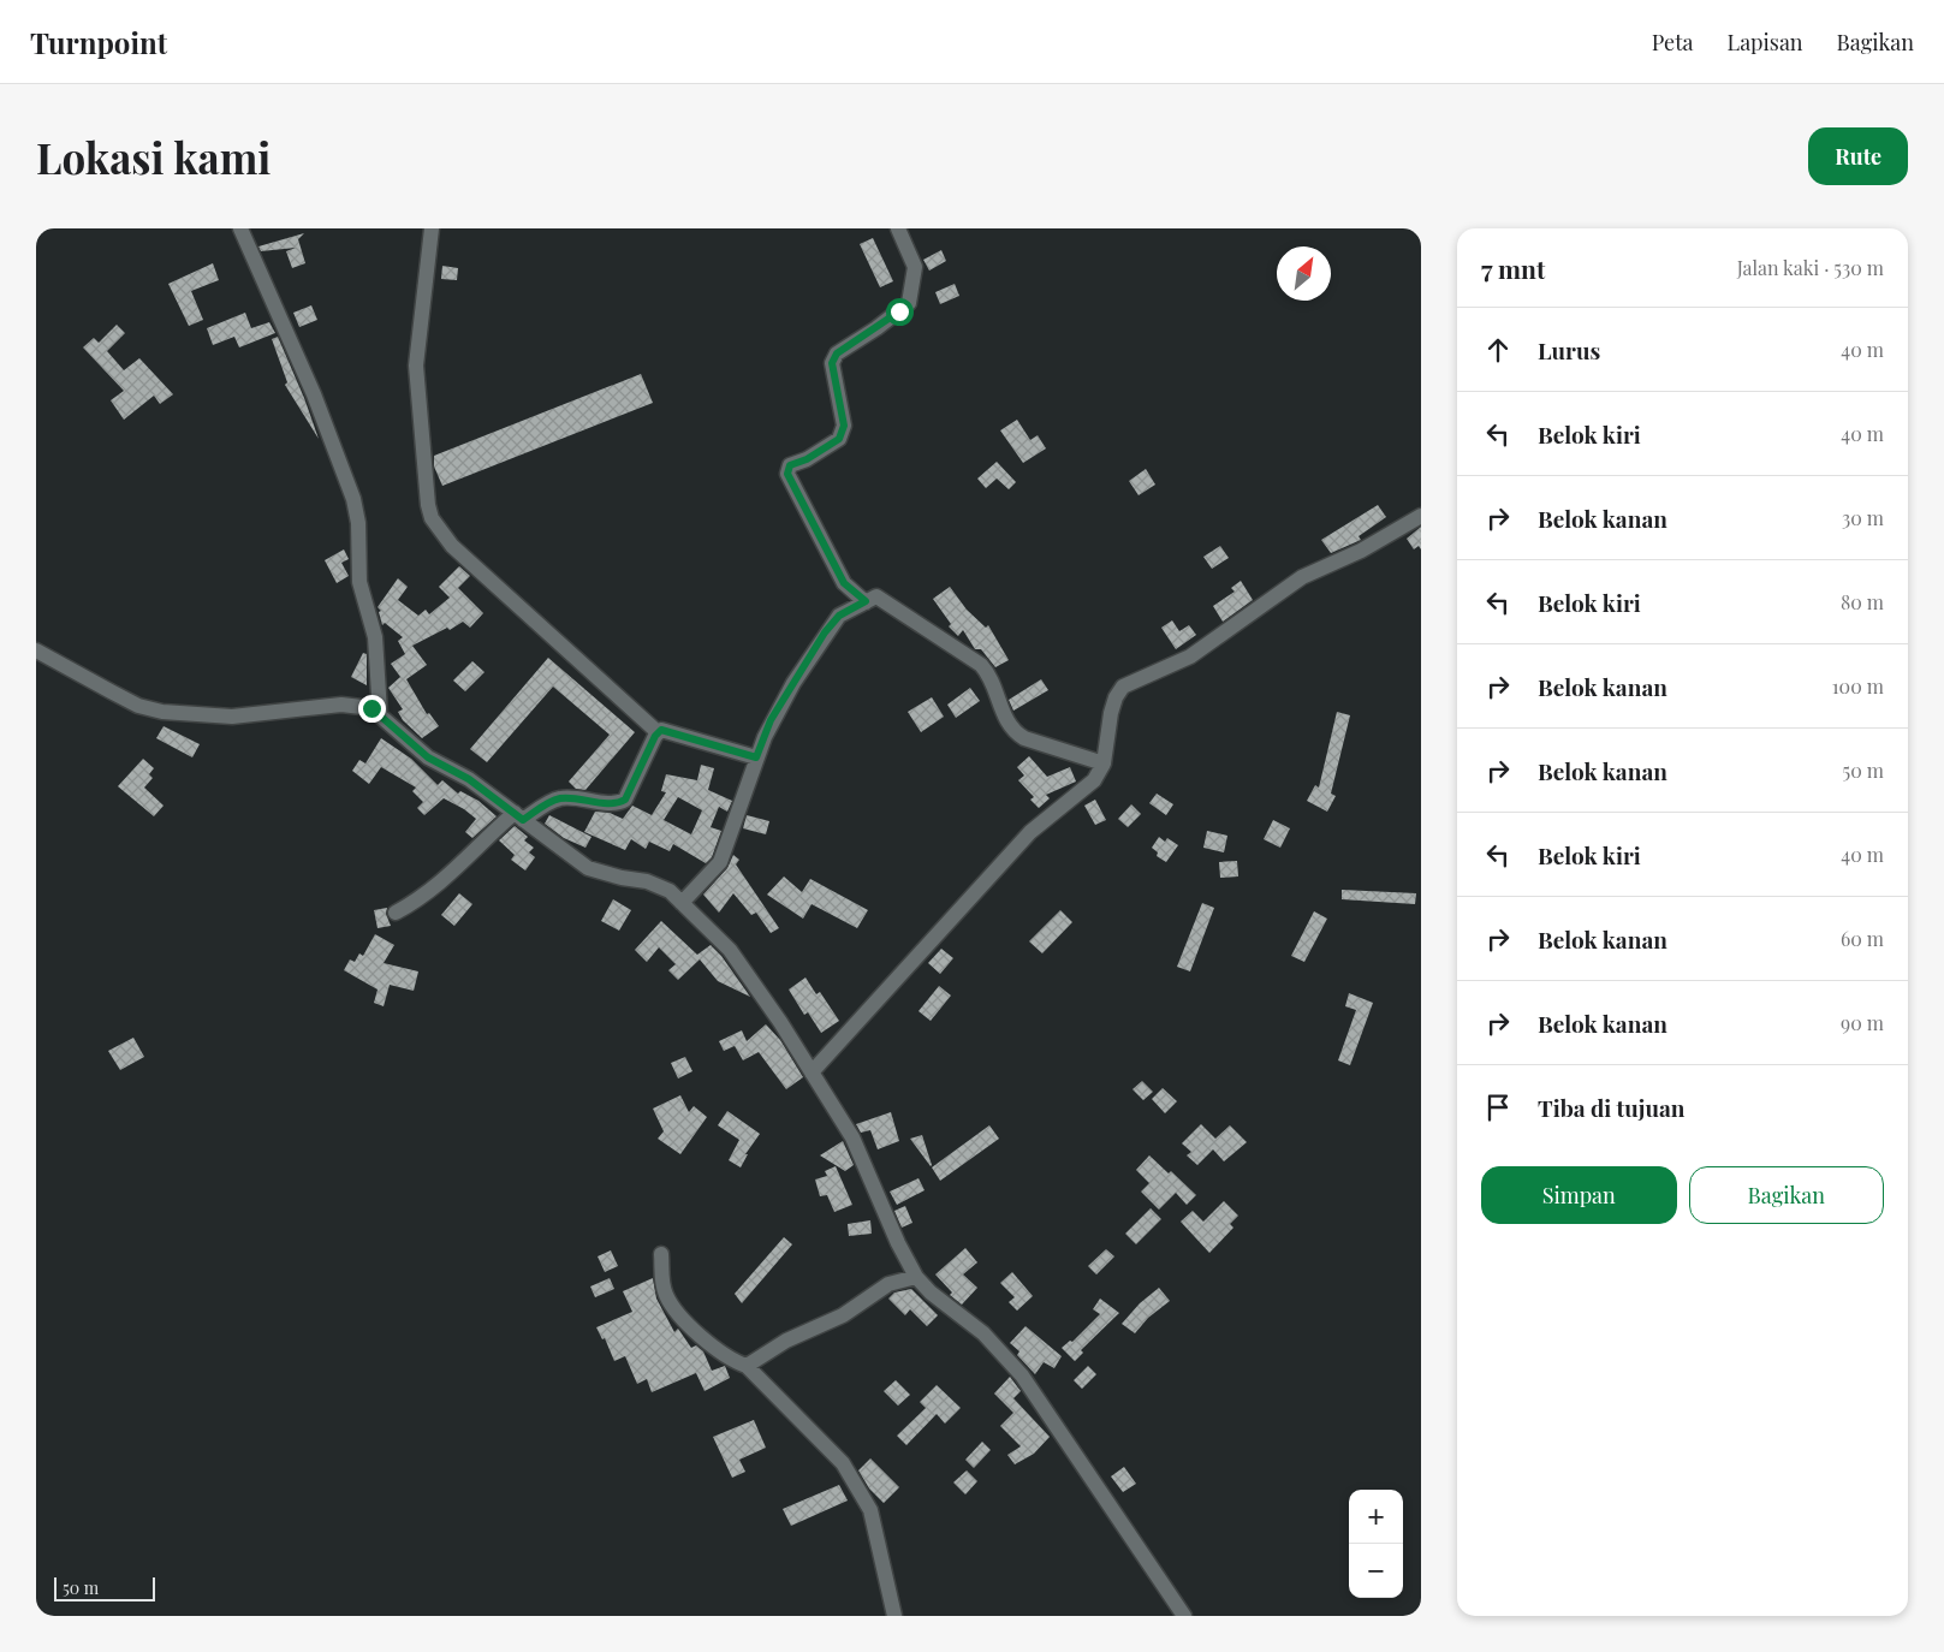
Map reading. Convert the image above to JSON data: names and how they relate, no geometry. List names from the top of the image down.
{
  "scale_bar": "50 m",
  "north": "top right",
  "page": {
    "header": "Turnpoint",
    "nav": ["Peta", "Lapisan", "Bagikan"],
    "buttons": [
      "Rute",
      ["Simpan", "Bagikan"]
    ],
    "title": "Lokasi kami",
    "heading": ["7 mnt", "Jalan kaki · 530 m"],
    "list": [
      ["Lurus", "40 m"],
      ["Belok kiri", "40 m"],
      ["Belok kanan", "30 m"],
      ["Belok kiri", "80 m"],
      ["Belok kanan", "100 m"],
      ["Belok kanan", "50 m"],
      ["Belok kiri", "40 m"],
      ["Belok kanan", "60 m"],
      ["Belok kanan", "90 m"],
      "Tiba di tujuan"
    ],
    "map_buttons": ["+", "−"],
    "scale": "50 m"
  }
}
